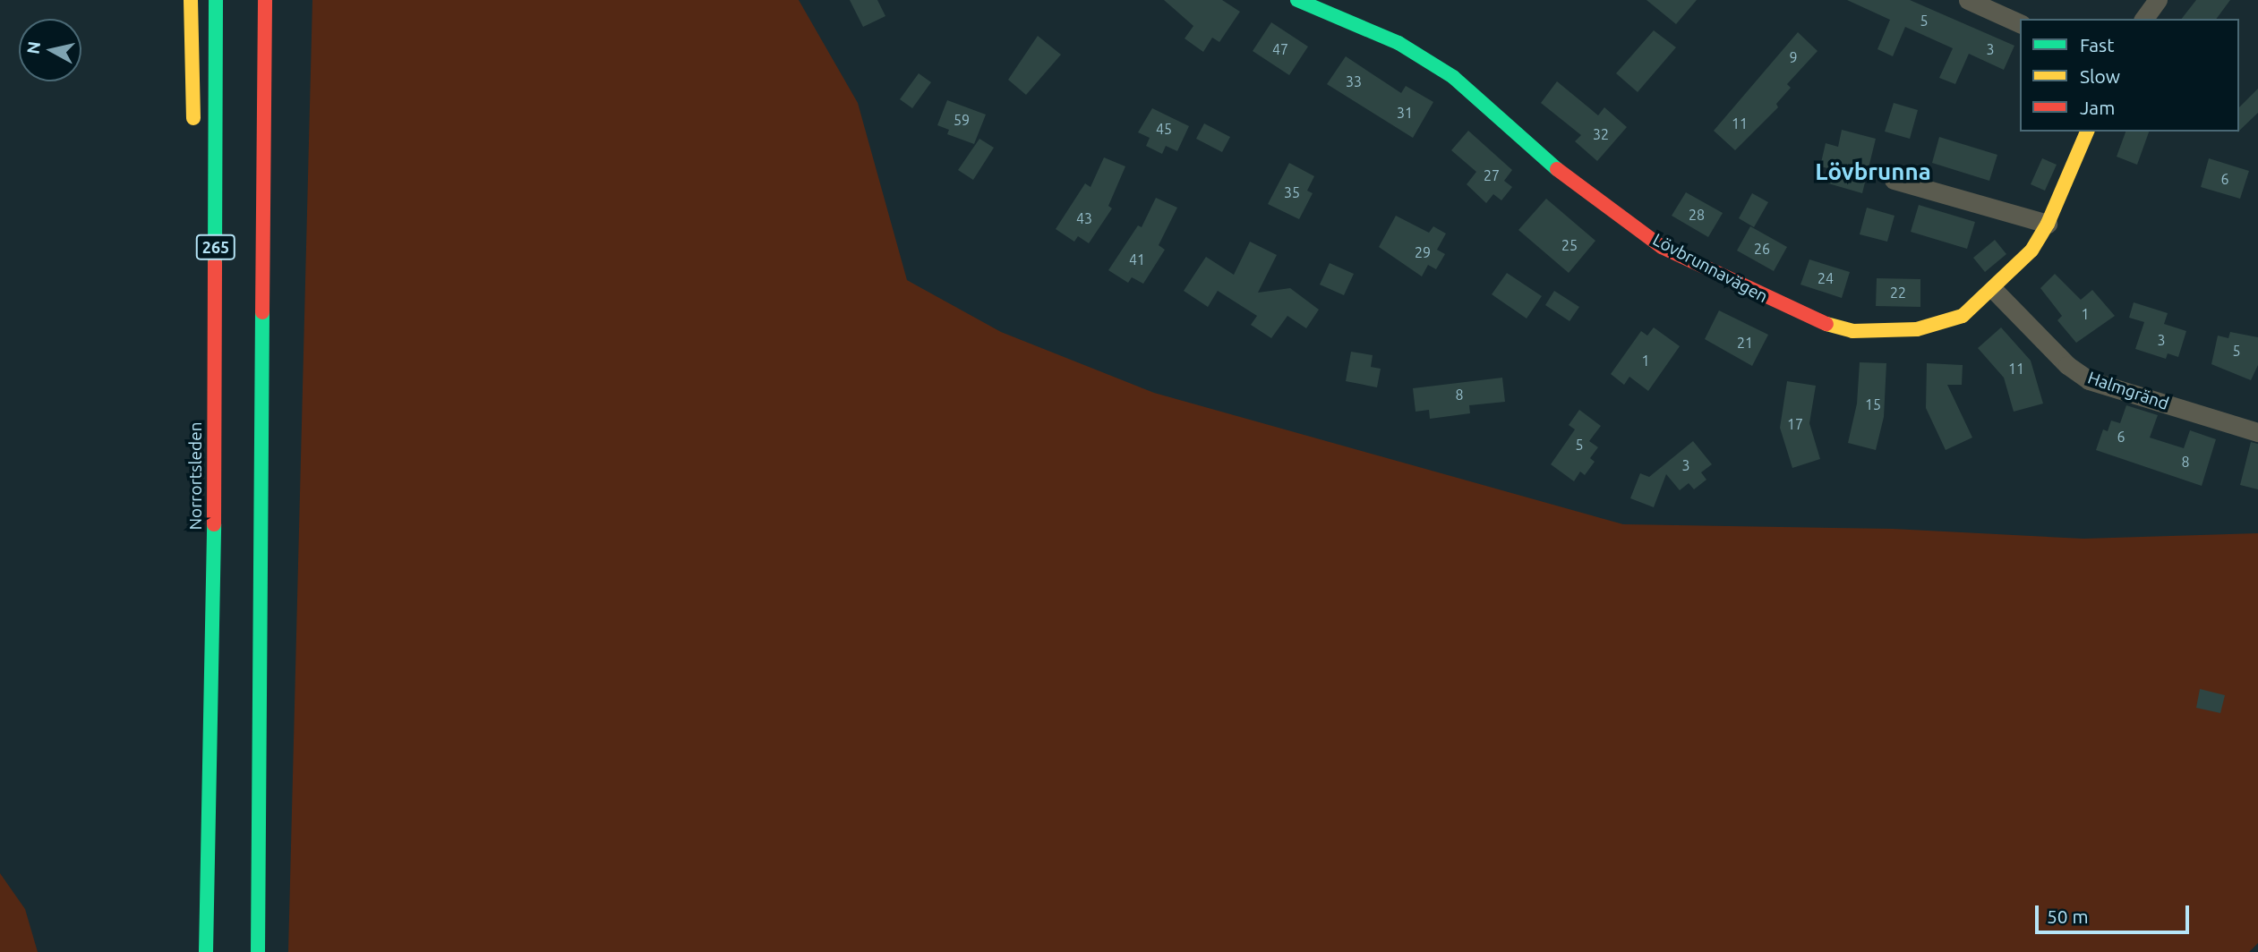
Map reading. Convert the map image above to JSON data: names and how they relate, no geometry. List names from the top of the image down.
{
  "streets": {
    "main road": ["265", "Lövbrunnavägen", "Norrortsleden"],
    "street": ["Halmgränd"]
  },
  "crossings": [
    ["Lövbrunnavägen", "Halmgränd"]
  ],
  "districts": ["Lövbrunna"],
  "house_numbers": [
    "5",
    "47",
    "3",
    "9",
    "33",
    "31",
    "59",
    "11",
    "45",
    "32",
    "27",
    "6",
    "35",
    "28",
    "43",
    "25",
    "26",
    "29",
    "41",
    "24",
    "22",
    "1",
    "3",
    "21",
    "5",
    "1",
    "11",
    "8",
    "15",
    "17",
    "6",
    "5",
    "8",
    "3"
  ],
  "legend": ["Fast", "Slow", "Jam"],
  "scale_bar": "50 m",
  "north": "left"
}
